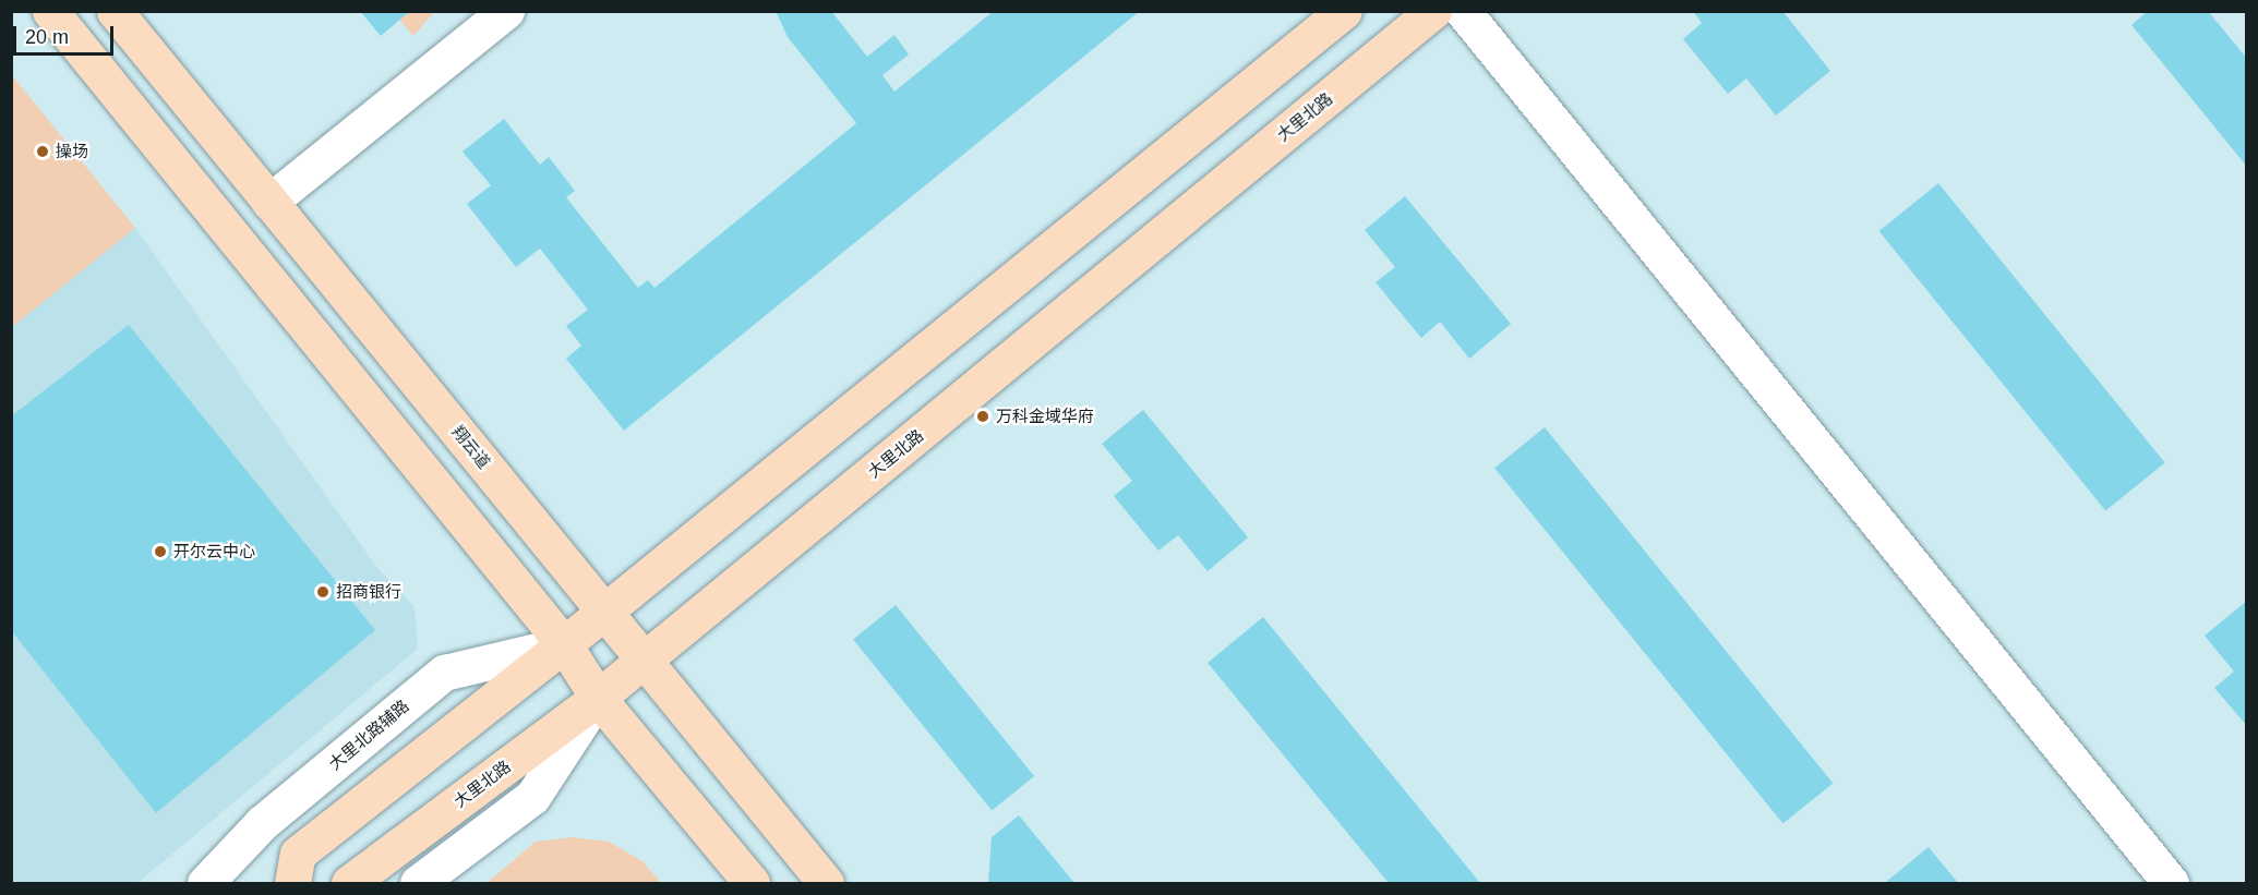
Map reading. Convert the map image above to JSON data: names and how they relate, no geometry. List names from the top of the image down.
{
  "streets": {
    "main road": ["大里北路", "翔云道"],
    "street": ["大里北路辅路"]
  },
  "crossings": [
    ["大里北路", "翔云道"]
  ],
  "places": [
    "操场",
    "万科金域华府",
    "开尔云中心",
    "招商银行"
  ],
  "scale_bar": "20 m"
}
